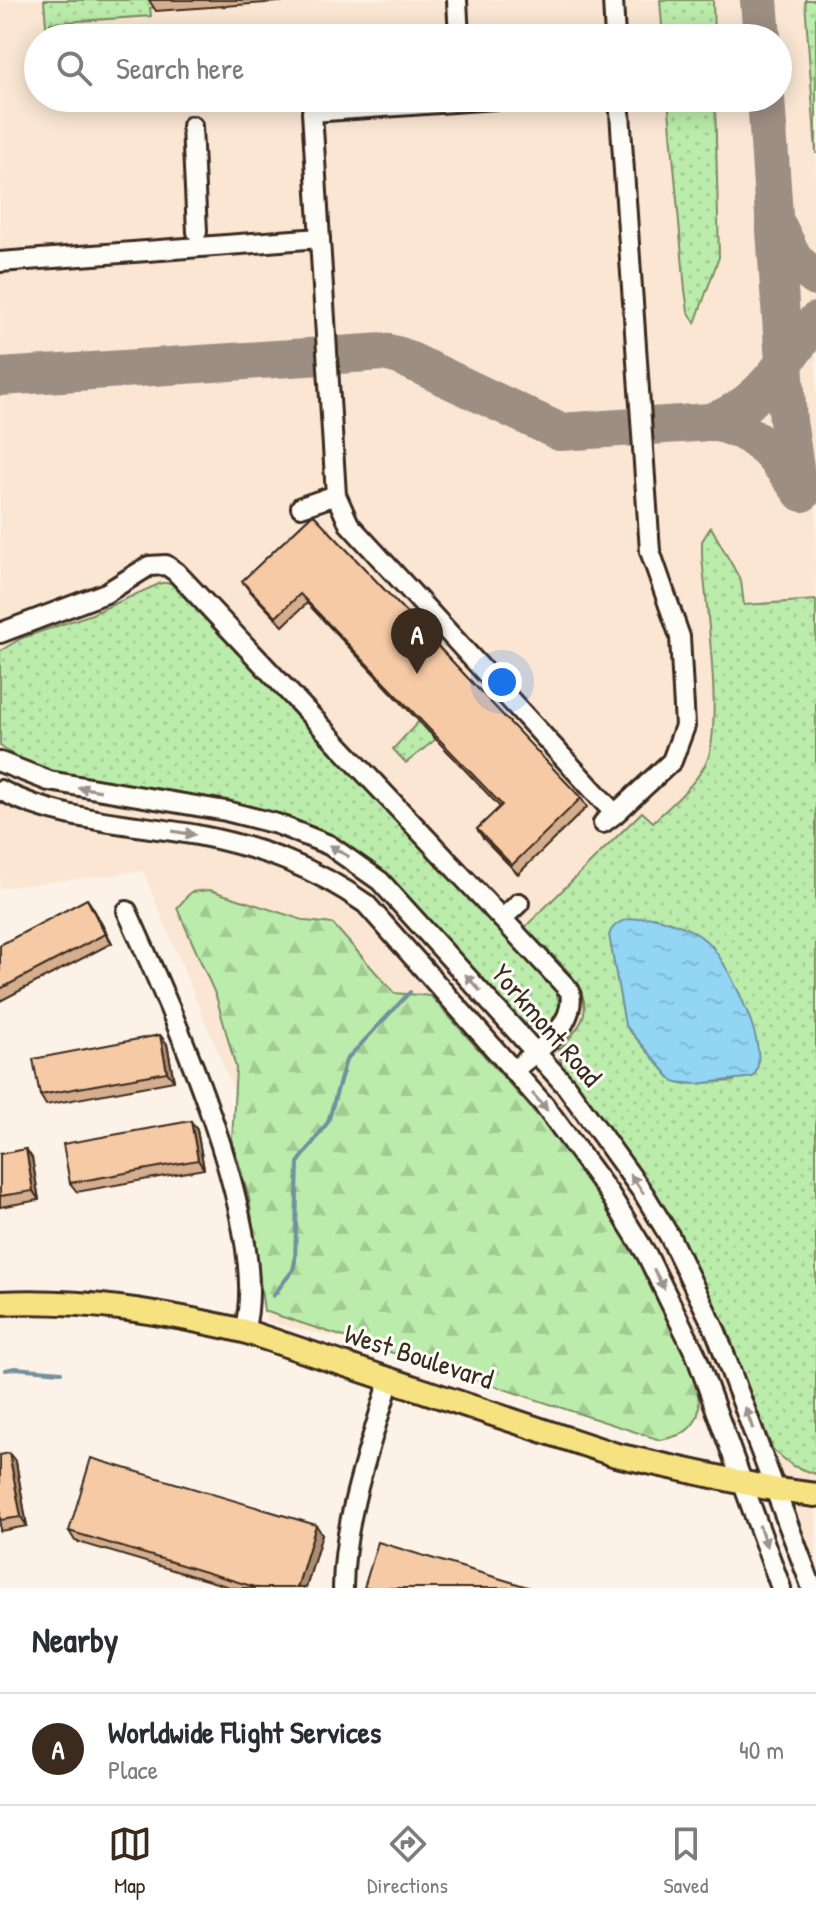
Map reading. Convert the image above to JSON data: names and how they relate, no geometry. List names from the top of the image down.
{
  "streets": {
    "main road": ["West Boulevard"],
    "street": ["Yorkmont Road"]
  },
  "crossings": [
    ["Yorkmont Road", "West Boulevard"]
  ],
  "page": {
    "search": "Search here",
    "pins": "A",
    "heading": "Nearby",
    "list": [
      {
        "mark": "A",
        "name": "Worldwide Flight Services",
        "note": "Place",
        "value": "40 m"
      }
    ],
    "nav": ["Map", "Directions", "Saved"]
  }
}
